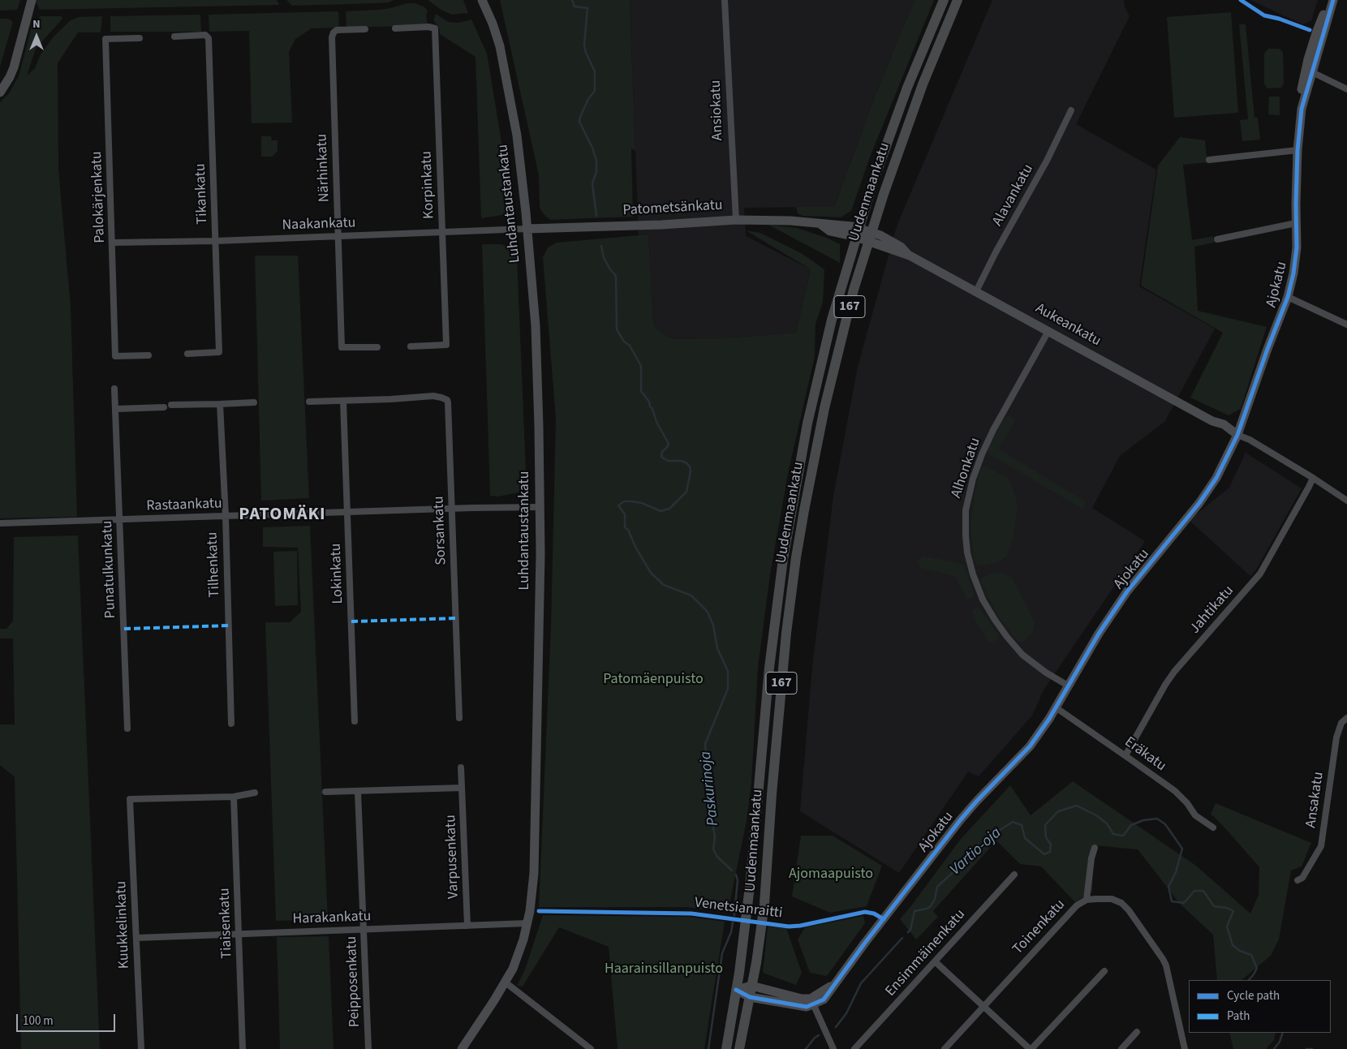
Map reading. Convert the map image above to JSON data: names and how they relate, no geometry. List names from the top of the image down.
{
  "streets": {
    "main road": ["Uudenmaankatu", "167"],
    "street": [
      "Ansiokatu",
      "Närhinkatu",
      "Korpinkatu",
      "Tikankatu",
      "Alavankatu",
      "Palokärjenkatu",
      "Luhdantaustankatu",
      "Patometsänkatu",
      "Naakankatu",
      "Ajokatu",
      "Aukeankatu",
      "Alhonkatu",
      "Rastaankatu",
      "Sorsankatu",
      "Tilhenkatu",
      "Punatulkunkatu",
      "Lokinkatu",
      "Jahtikatu",
      "Eräkatu",
      "Ansakatu",
      "Varpusenkatu",
      "Harakankatu",
      "Tiaisenkatu",
      "Kuukkelinkatu",
      "Toinenkatu",
      "Ensimmäinenkatu",
      "Peipposenkatu"
    ],
    "cycle path": ["Venetsianraitti"]
  },
  "crossings": [
    ["Ansiokatu", "Patometsänkatu"],
    ["Närhinkatu", "Naakankatu"],
    ["Korpinkatu", "Naakankatu"],
    ["Uudenmaankatu", "Patometsänkatu"],
    ["Uudenmaankatu", "Aukeankatu"],
    ["Tikankatu", "Naakankatu"],
    ["Alavankatu", "Aukeankatu"],
    ["Palokärjenkatu", "Naakankatu"],
    ["Luhdantaustankatu", "Patometsänkatu"],
    ["Luhdantaustankatu", "Naakankatu"],
    ["Luhdantaustankatu", "Rastaankatu"],
    ["Luhdantaustankatu", "Harakankatu"],
    ["Patometsänkatu", "Naakankatu"],
    ["Patometsänkatu", "Aukeankatu"],
    ["Ajokatu", "Aukeankatu"],
    ["Ajokatu", "Alhonkatu"],
    ["Ajokatu", "Eräkatu"],
    ["Aukeankatu", "Alhonkatu"],
    ["Rastaankatu", "Sorsankatu"],
    ["Rastaankatu", "Tilhenkatu"],
    ["Rastaankatu", "Punatulkunkatu"],
    ["Rastaankatu", "Lokinkatu"],
    ["Sorsankatu", "Lokinkatu"],
    ["Jahtikatu", "Eräkatu"],
    ["Varpusenkatu", "Harakankatu"],
    ["Harakankatu", "Tiaisenkatu"],
    ["Harakankatu", "Kuukkelinkatu"],
    ["Harakankatu", "Peipposenkatu"],
    ["Tiaisenkatu", "Kuukkelinkatu"]
  ],
  "districts": ["PATOMÄKI"],
  "water": ["Paskurinoja", "Vartio-oja"],
  "parks": ["Patomäenpuisto", "Ajomaapuisto", "Haarainsillanpuisto"],
  "legend": ["Cycle path", "Path"],
  "scale_bar": "100 m",
  "north": "top"
}
